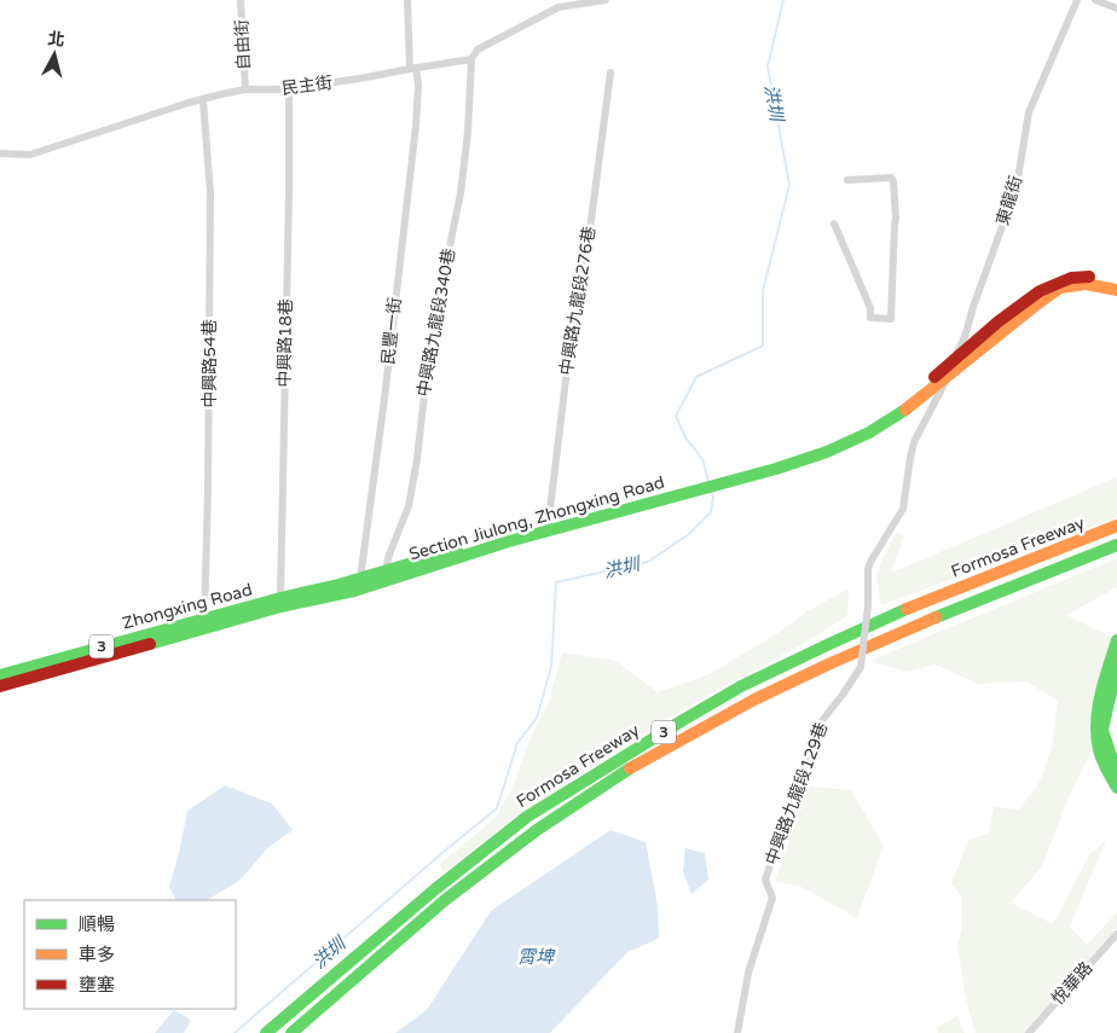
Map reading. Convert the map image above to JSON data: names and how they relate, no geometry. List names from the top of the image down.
{
  "streets": {
    "main road": [
      "Section Jiulong, Zhongxing Road",
      "Formosa Freeway",
      "Zhongxing Road",
      "3"
    ],
    "street": [
      "自由街",
      "民主街",
      "東龍街",
      "中興路九龍段276巷",
      "中興路九龍段340巷",
      "民豐一街",
      "中興路18巷",
      "中興路54巷",
      "中興路九龍段129巷",
      "悅華路"
    ]
  },
  "crossings": [
    ["自由街", "民主街"],
    ["民主街", "中興路九龍段340巷"],
    ["民主街", "民豐一街"],
    ["民主街", "中興路18巷"],
    ["民主街", "中興路54巷"],
    ["東龍街", "3"],
    ["東龍街", "中興路九龍段129巷"],
    ["中興路九龍段276巷", "Section Jiulong, Zhongxing Road"],
    ["中興路九龍段340巷", "Section Jiulong, Zhongxing Road"],
    ["中興路九龍段340巷", "Zhongxing Road"],
    ["民豐一街", "Zhongxing Road"],
    ["中興路18巷", "Zhongxing Road"],
    ["中興路54巷", "Zhongxing Road"],
    ["Section Jiulong, Zhongxing Road", "Zhongxing Road"],
    ["Section Jiulong, Zhongxing Road", "3"],
    ["3", "中興路九龍段129巷"]
  ],
  "water": ["洪圳", "霄埤"],
  "legend": ["順暢", "車多", "壅塞"],
  "north": "top"
}
